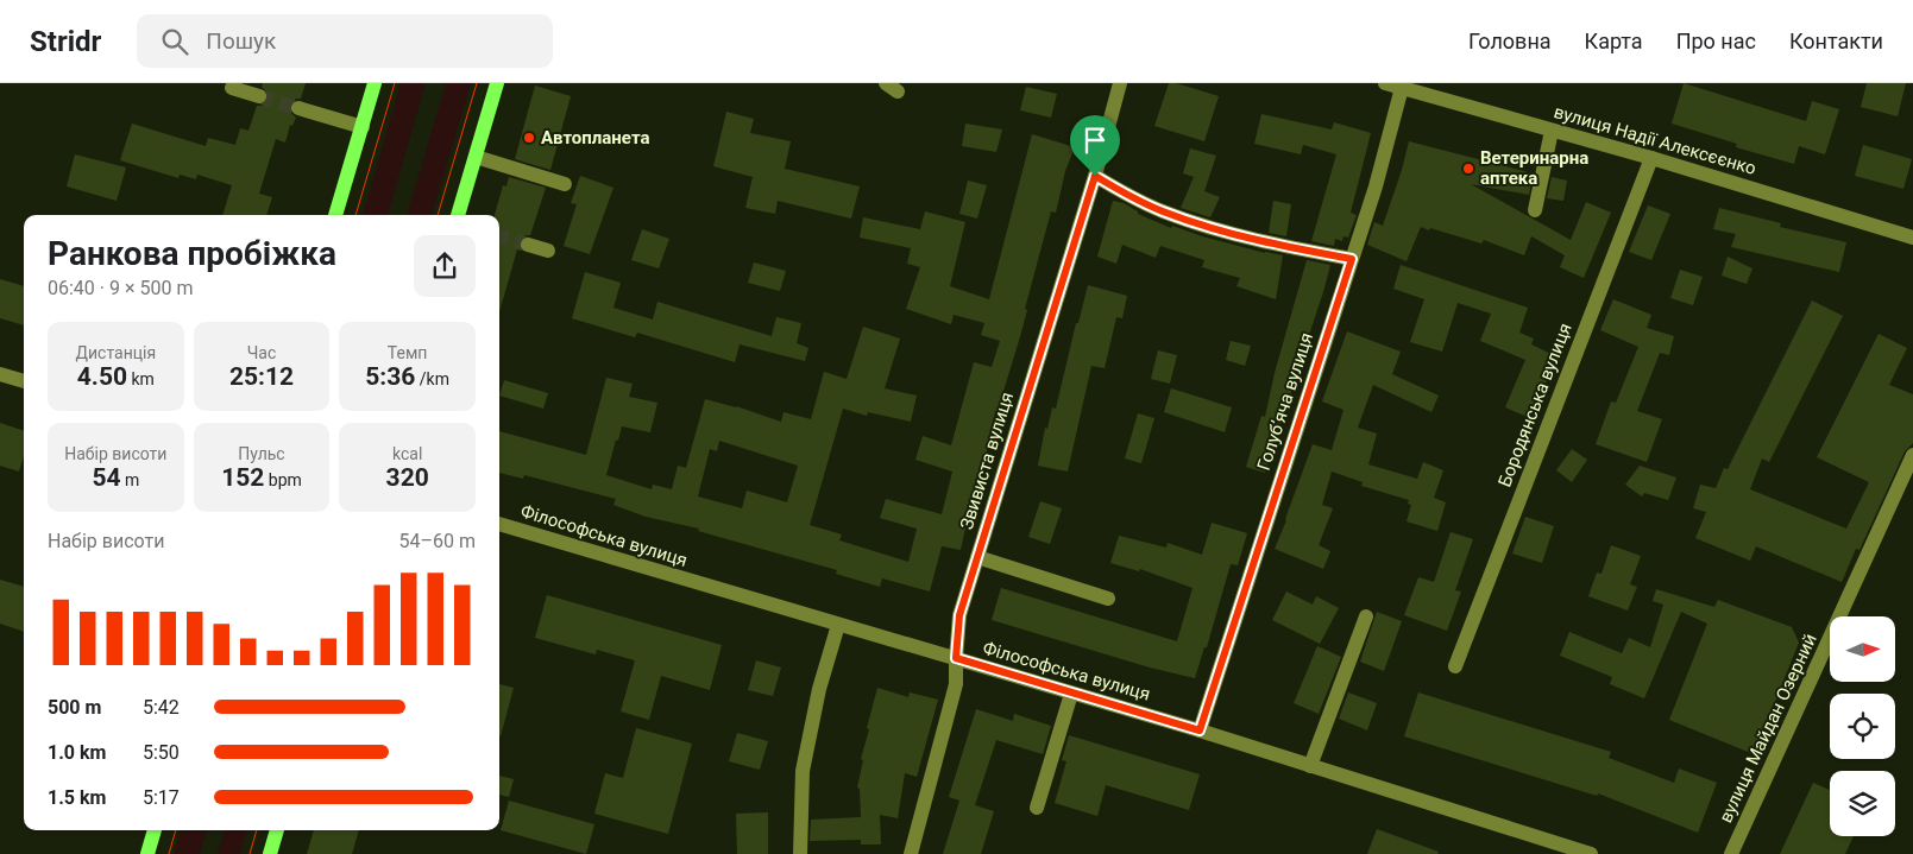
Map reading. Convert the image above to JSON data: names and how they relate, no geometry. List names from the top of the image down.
{
  "streets": {
    "street": [
      "вулиця Надії Алексєєнко",
      "Голубʼяча вулиця",
      "Бородянська вулиця",
      "Звивиста вулиця",
      "Філософська вулиця",
      "вулиця Майдан Озерний"
    ]
  },
  "crossings": [
    ["вулиця Надії Алексєєнко", "Голубʼяча вулиця"],
    ["вулиця Надії Алексєєнко", "Бородянська вулиця"],
    ["Голубʼяча вулиця", "Філософська вулиця"],
    ["Звивиста вулиця", "Філософська вулиця"]
  ],
  "places": ["Автопланета", "Ветеринарна аптека"],
  "north": "right",
  "page": {
    "header": "Stridr",
    "search": "Пошук",
    "nav": [
      "Головна",
      "Карта",
      "Про нас",
      "Контакти"
    ],
    "heading": ["Ранкова пробіжка", "06:40 · 9 × 500 m"],
    "stats": [
      ["Дистанція", "4.50 km"],
      ["Час", "25:12"],
      ["Темп", "5:36 /km"],
      ["Набір висоти", "54 m"],
      ["Пульс", "152 bpm"],
      ["kcal", "320"]
    ],
    "chart": ["Набір висоти", "54–60 m"],
    "list": [
      {
        "name": "500 m",
        "note": "5:42"
      },
      {
        "name": "1.0 km",
        "note": "5:50"
      },
      {
        "name": "1.5 km",
        "note": "5:17"
      }
    ]
  }
}
